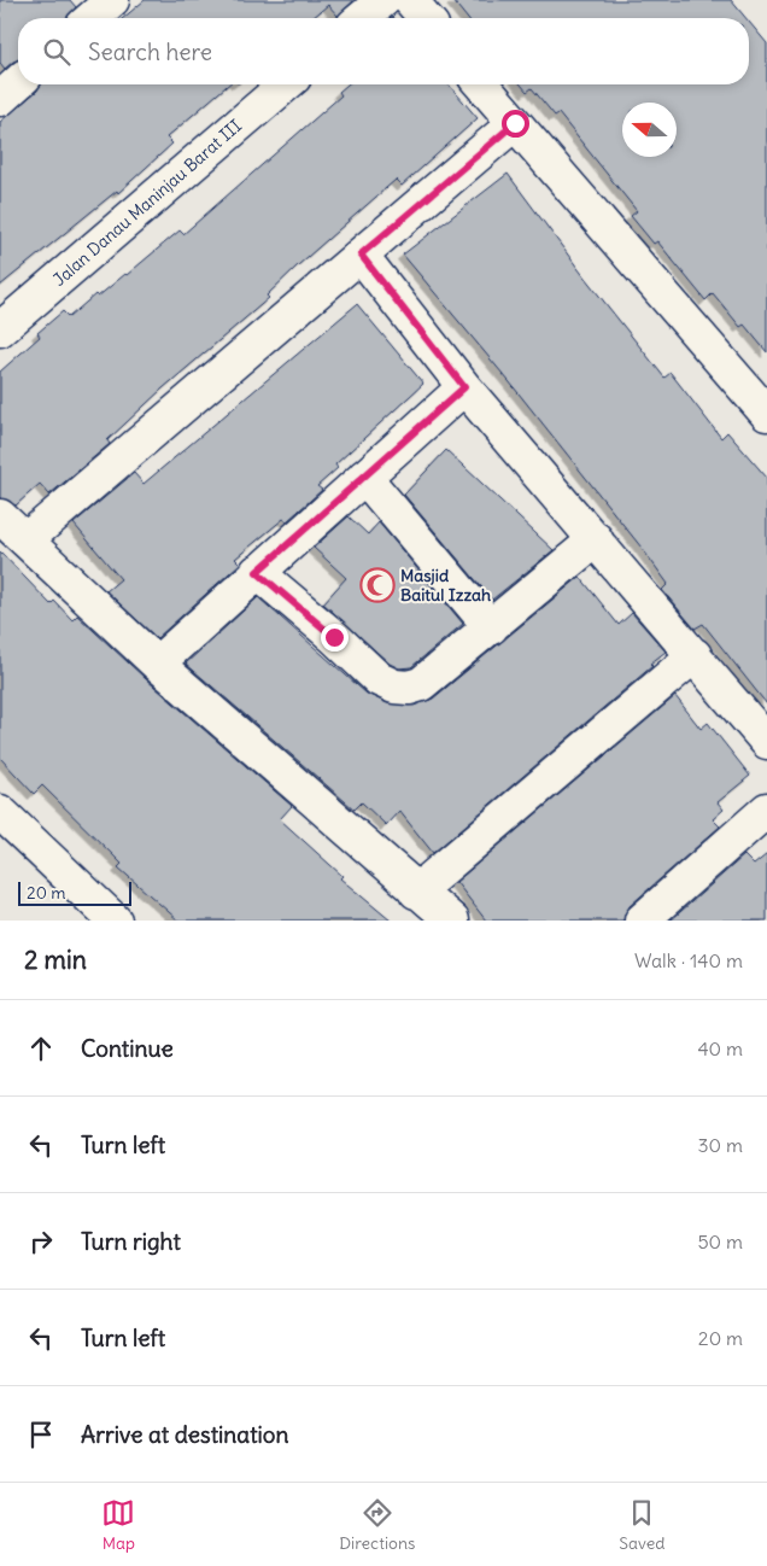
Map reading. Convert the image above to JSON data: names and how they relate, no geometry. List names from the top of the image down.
{
  "streets": {
    "street": ["Jalan Danau Maninjau Barat III"]
  },
  "places": {
    "mosque": ["Masjid Baitul Izzah"]
  },
  "scale_bar": "20 m",
  "north": "left",
  "page": {
    "search": "Search here",
    "scale": "20 m",
    "heading": ["2 min", "Walk · 140 m"],
    "list": [
      ["Continue", "40 m"],
      ["Turn left", "30 m"],
      ["Turn right", "50 m"],
      ["Turn left", "20 m"],
      "Arrive at destination"
    ],
    "nav": ["Map", "Directions", "Saved"]
  }
}
